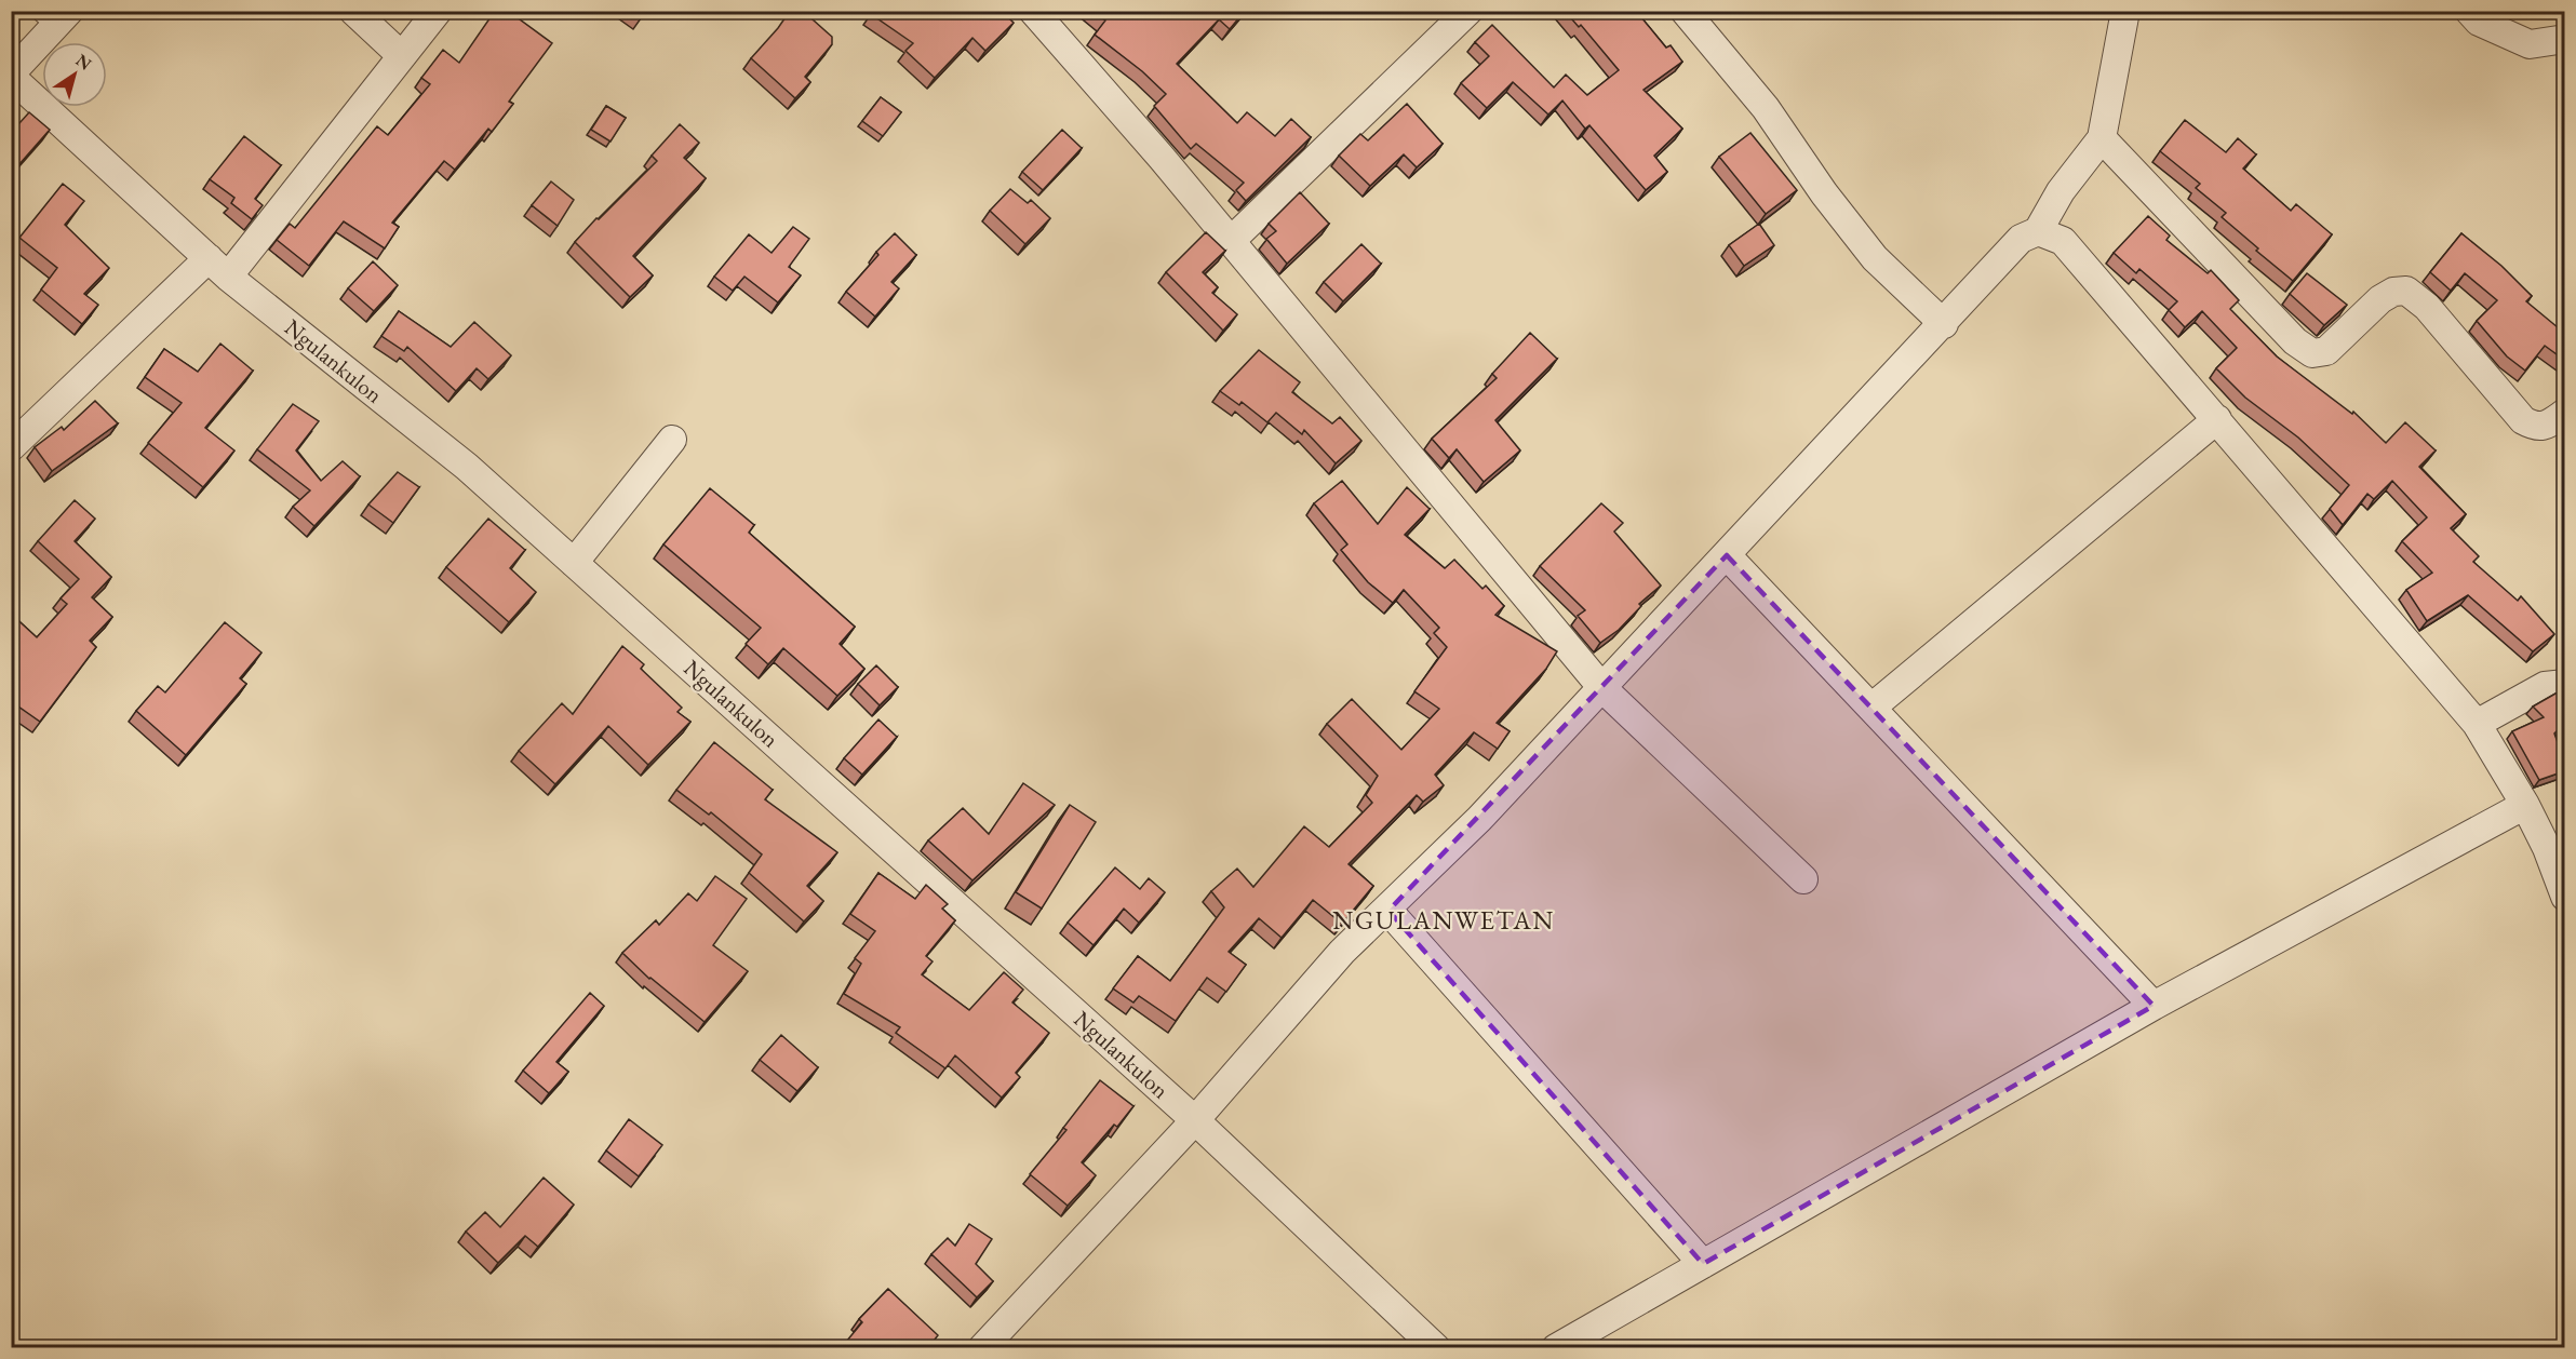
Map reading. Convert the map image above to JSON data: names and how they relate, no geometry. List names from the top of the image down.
{
  "streets": {
    "street": ["Ngulankulon"]
  },
  "districts": ["NGULANWETAN"],
  "north": "top right"
}
